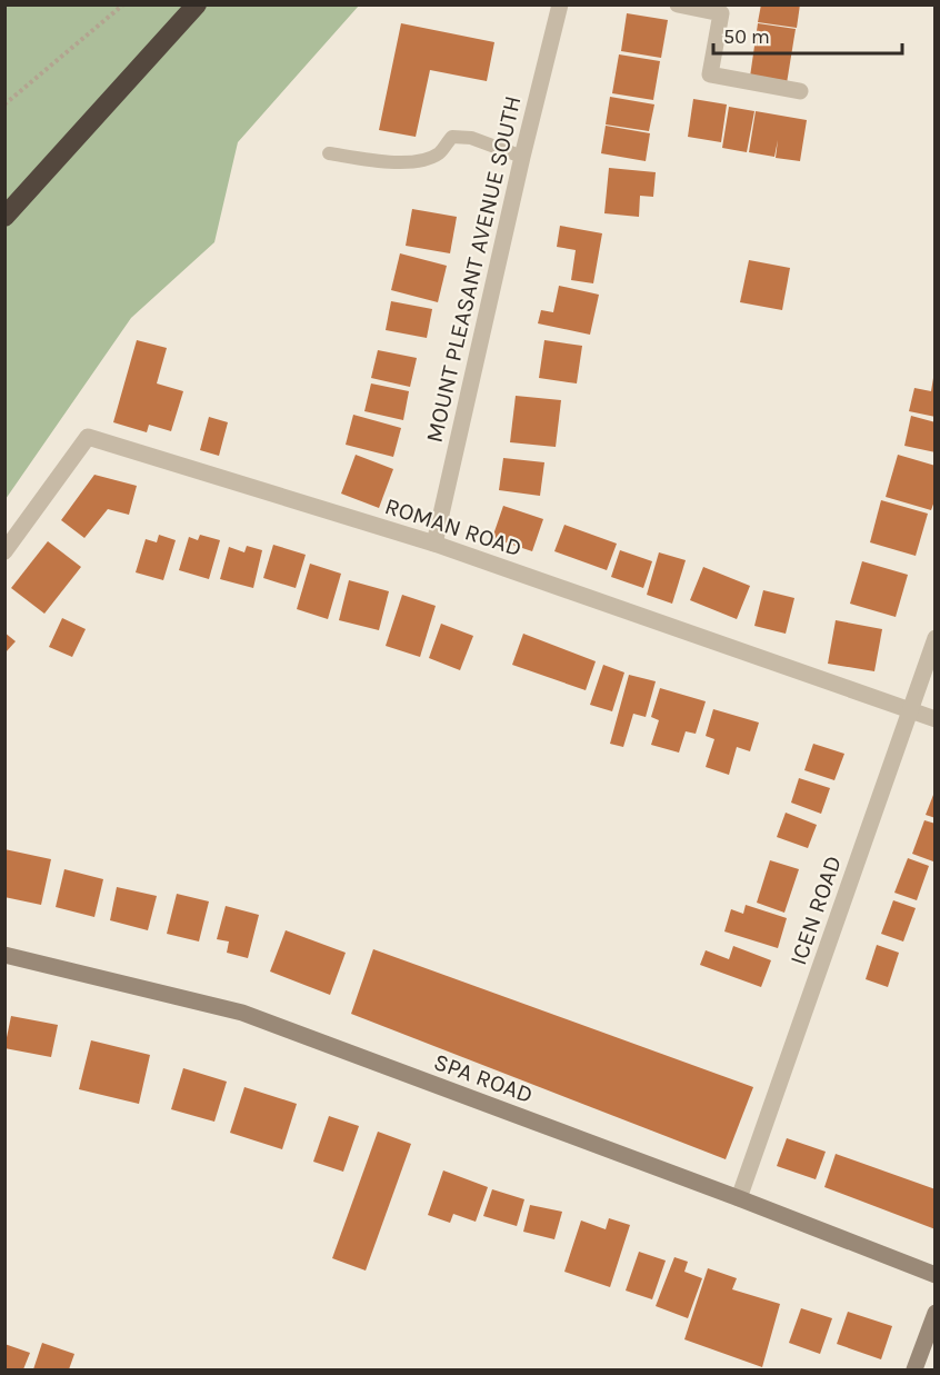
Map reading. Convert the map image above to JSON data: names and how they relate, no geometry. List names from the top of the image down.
{
  "streets": {
    "street": [
      "MOUNT PLEASANT AVENUE SOUTH",
      "ROMAN ROAD",
      "ICEN ROAD",
      "SPA ROAD"
    ]
  },
  "crossings": [
    ["MOUNT PLEASANT AVENUE SOUTH", "ROMAN ROAD"],
    ["ROMAN ROAD", "ICEN ROAD"],
    ["ICEN ROAD", "SPA ROAD"]
  ],
  "scale_bar": "50 m"
}
